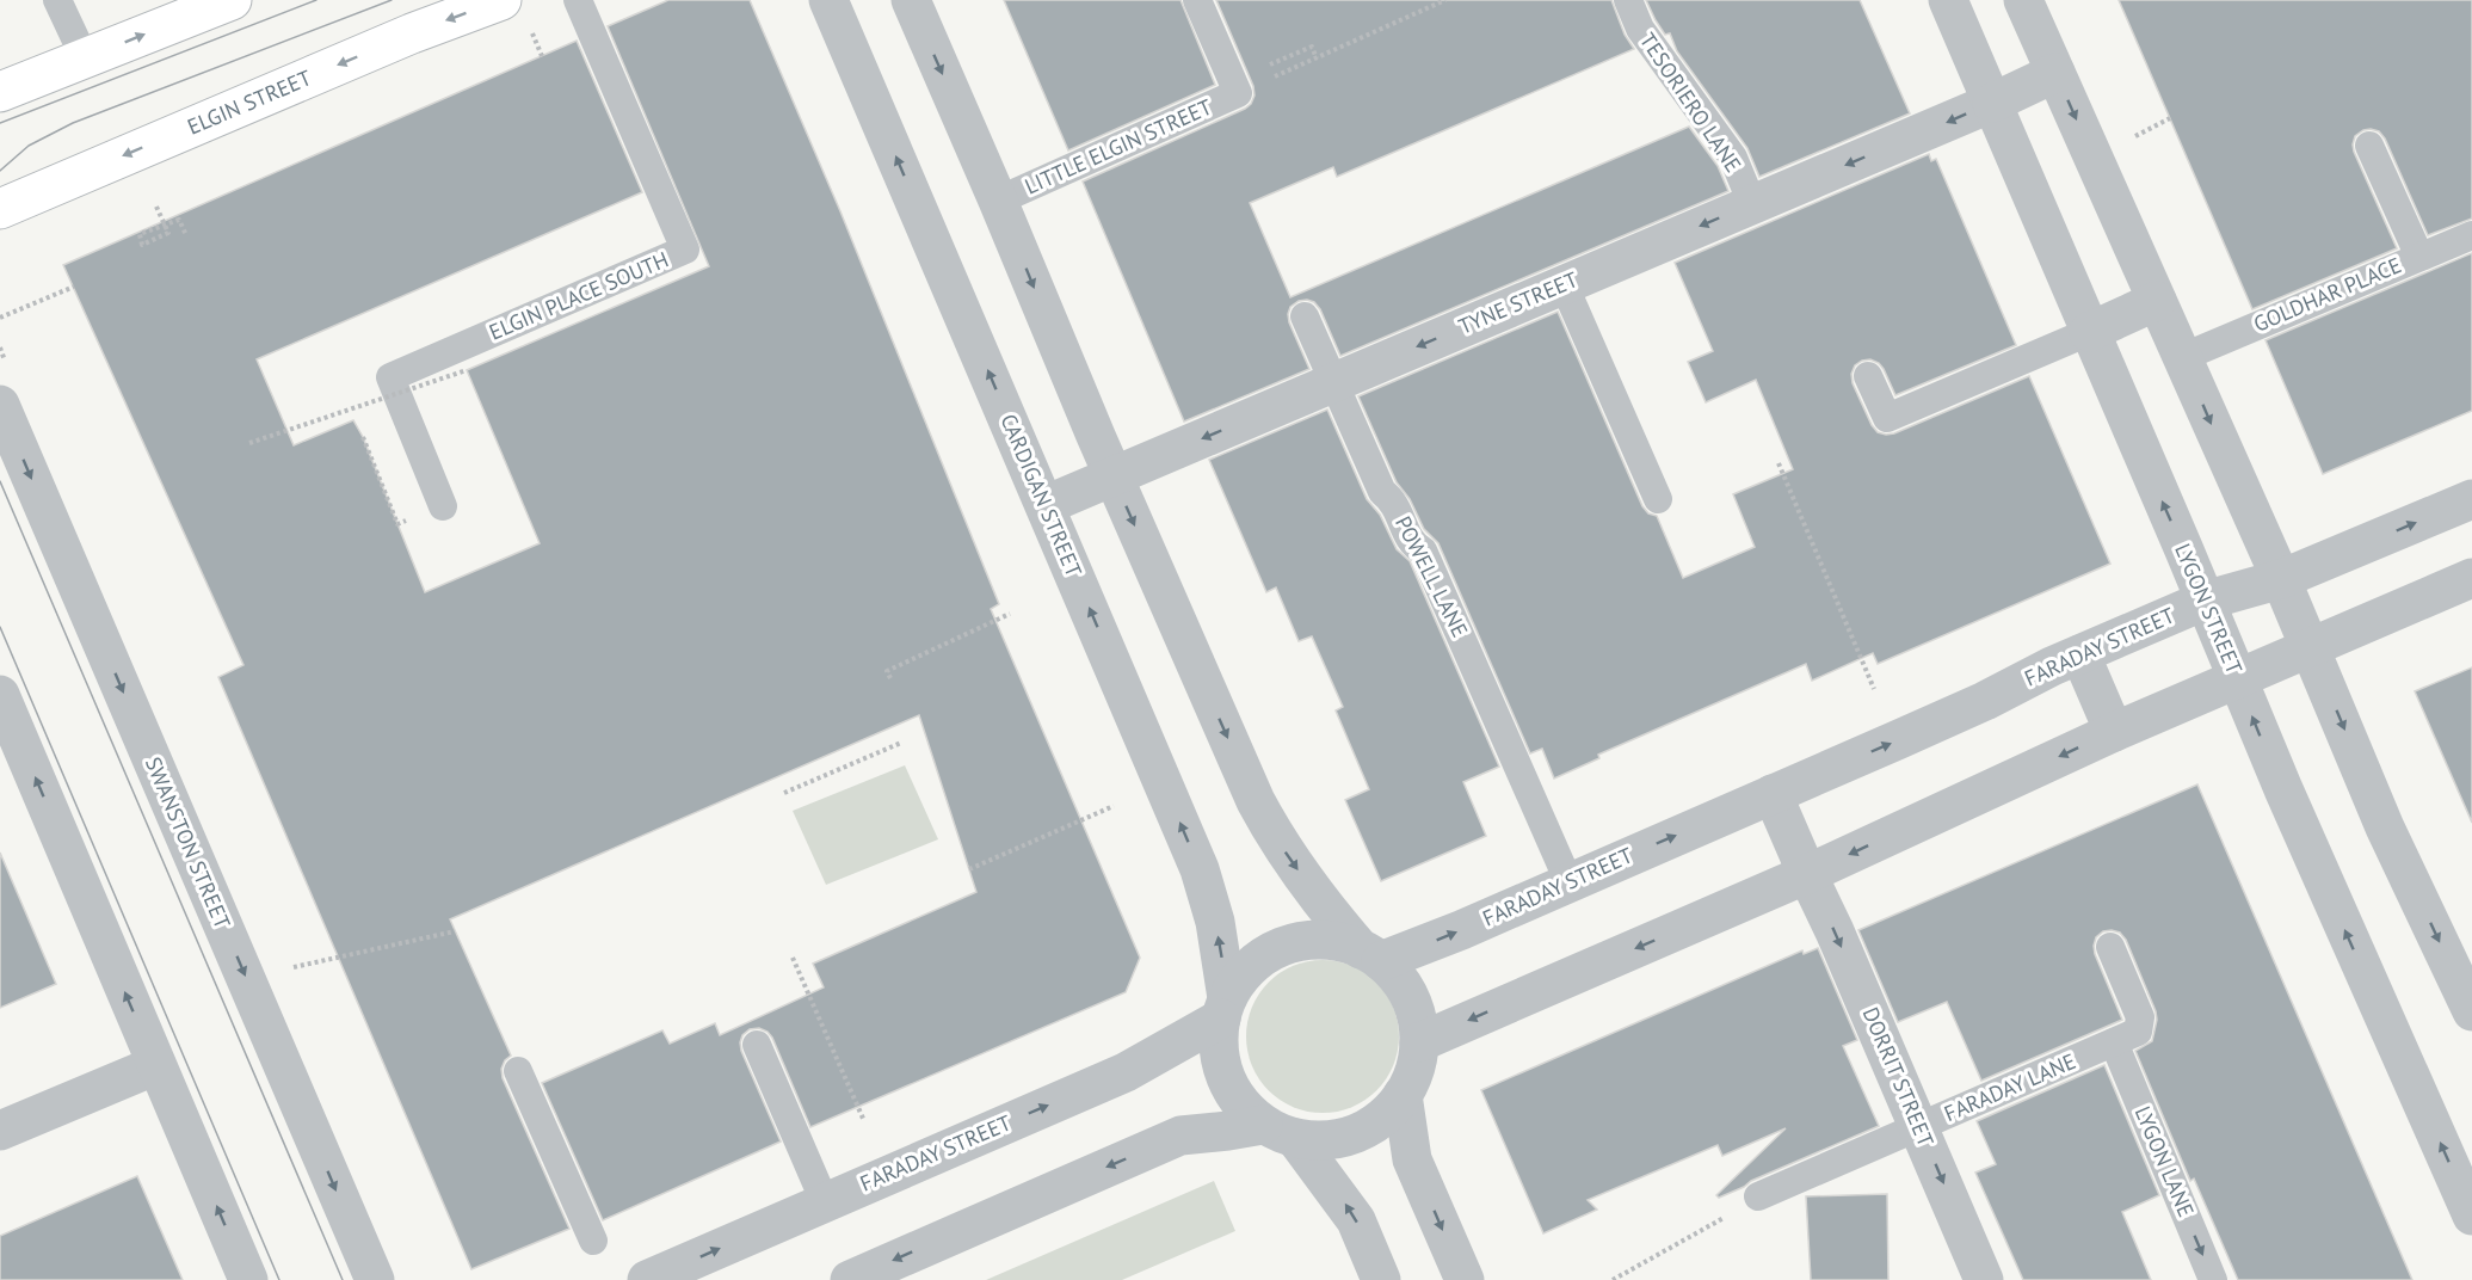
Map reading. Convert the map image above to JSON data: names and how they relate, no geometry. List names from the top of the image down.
{
  "streets": {
    "main road": ["ELGIN STREET"],
    "street": [
      "TYNE STREET",
      "CARDIGAN STREET",
      "LYGON STREET",
      "FARADAY STREET",
      "SWANSTON STREET",
      "DORRIT STREET"
    ],
    "lane": [
      "TESORIERO LANE",
      "LITTLE ELGIN STREET",
      "GOLDHAR PLACE",
      "ELGIN PLACE SOUTH",
      "POWELL LANE",
      "FARADAY LANE",
      "LYGON LANE"
    ]
  },
  "crossings": [
    ["TESORIERO LANE", "TYNE STREET"],
    ["TYNE STREET", "CARDIGAN STREET"],
    ["TYNE STREET", "POWELL LANE"],
    ["TYNE STREET", "LYGON STREET"],
    ["CARDIGAN STREET", "FARADAY STREET"],
    ["POWELL LANE", "FARADAY STREET"],
    ["LYGON STREET", "FARADAY STREET"],
    ["DORRIT STREET", "FARADAY LANE"],
    ["FARADAY LANE", "LYGON LANE"]
  ],
  "one_way": ["TYNE STREET", "DORRIT STREET", "LYGON LANE"]
}
